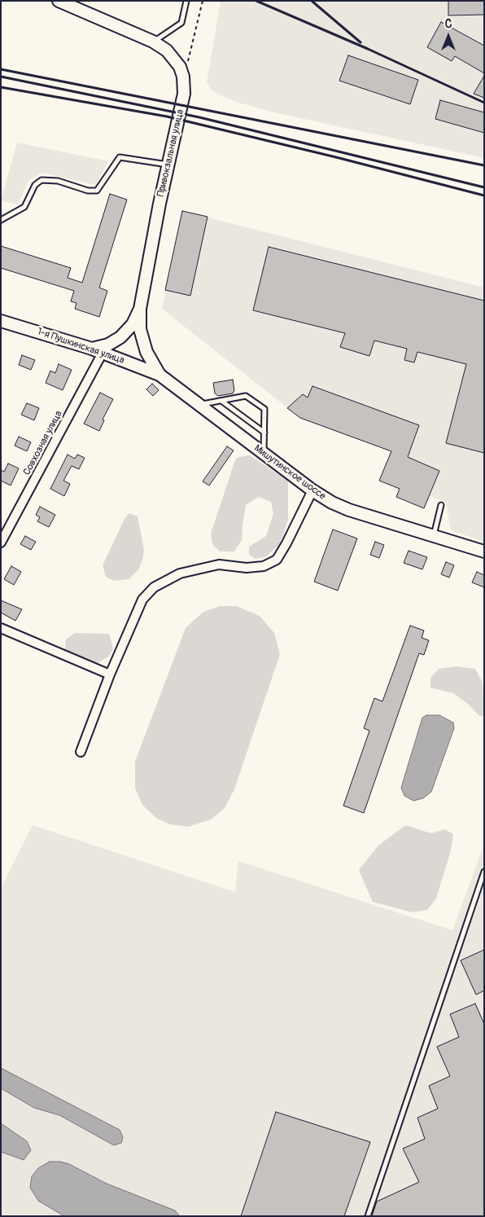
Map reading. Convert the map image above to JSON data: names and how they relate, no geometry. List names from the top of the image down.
{
  "streets": {
    "main road": ["Привокзальная улица", "1-я Пушкинская улица", "Мишутинское шоссе"],
    "street": ["Совхозная улица"]
  },
  "crossings": [
    ["Привокзальная улица", "1-я Пушкинская улица"],
    ["Привокзальная улица", "Мишутинское шоссе"],
    ["1-я Пушкинская улица", "Совхозная улица"],
    ["1-я Пушкинская улица", "Мишутинское шоссе"]
  ],
  "north": "top"
}
